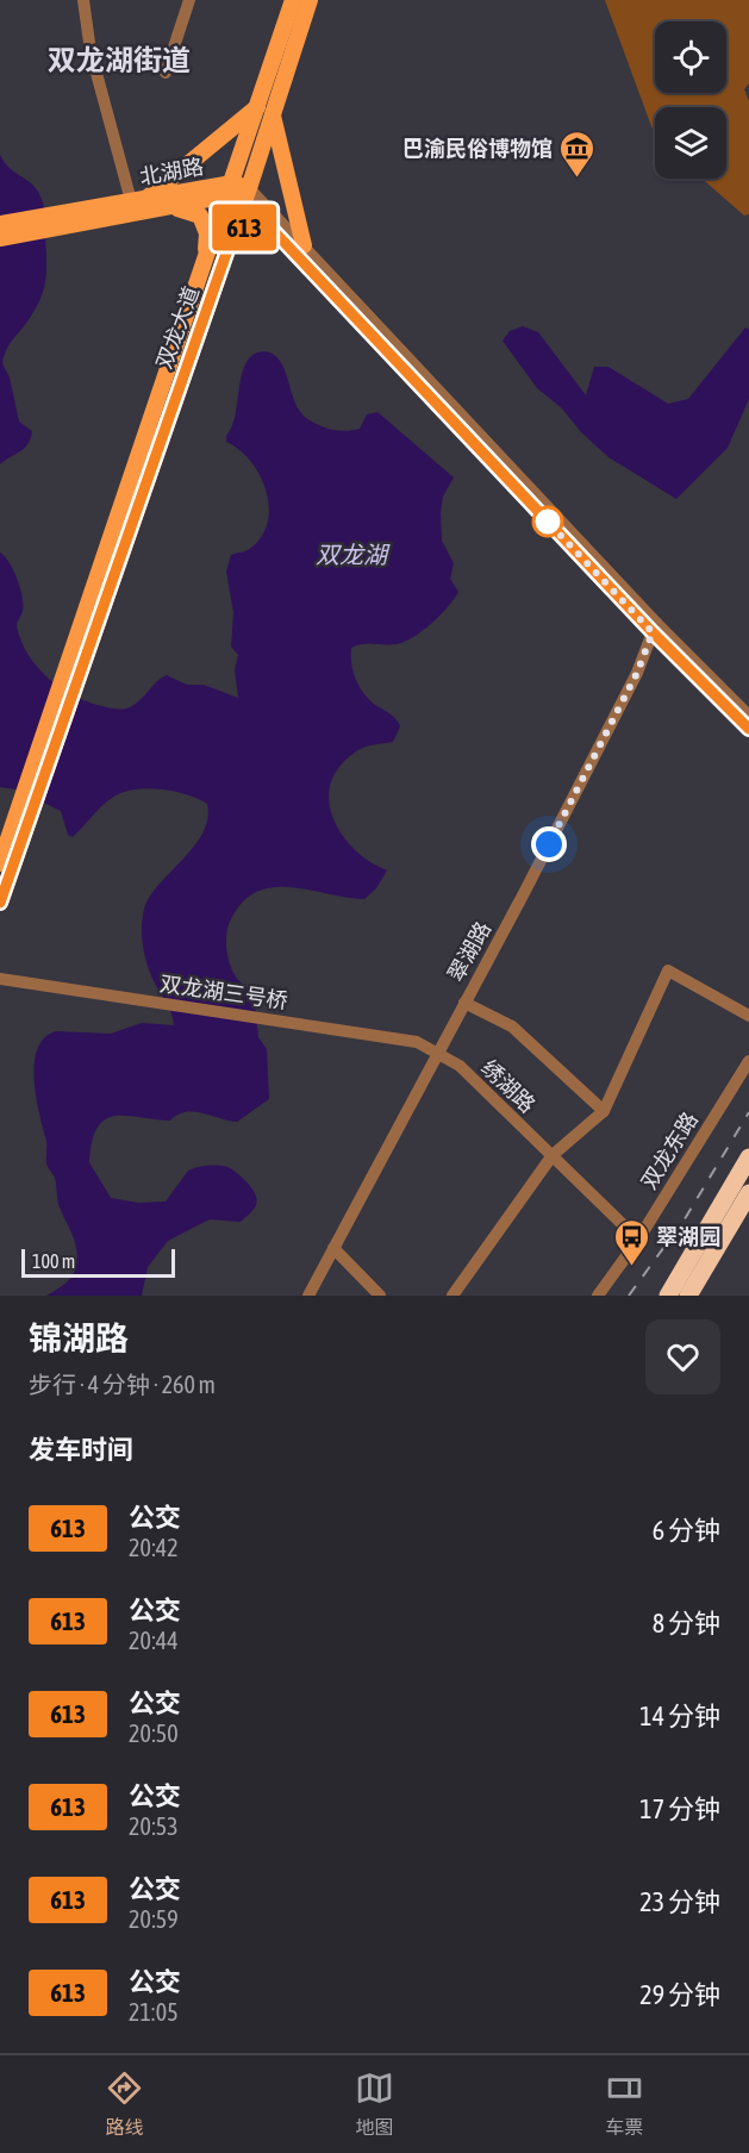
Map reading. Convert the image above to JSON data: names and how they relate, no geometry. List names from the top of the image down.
{
  "streets": {
    "main road": ["北湖路", "双龙大道"],
    "street": [
      "翠湖路",
      "双龙湖三号桥",
      "绣湖路",
      "双龙东路"
    ]
  },
  "crossings": [
    ["北湖路", "双龙大道"],
    ["翠湖路", "绣湖路"],
    ["双龙湖三号桥", "绣湖路"],
    ["绣湖路", "双龙东路"]
  ],
  "districts": ["双龙湖街道"],
  "water": ["双龙湖"],
  "places": {
    "museum": ["巴渝民俗博物馆"],
    "bus stop": ["翠湖园"]
  },
  "lines": ["bus line 613"],
  "scale_bar": "100 m",
  "page": {
    "on_map": "613",
    "scale": "100 m",
    "heading": [
      ["锦湖路", "步行 · 4 分钟 · 260 m"],
      "发车时间"
    ],
    "list": [
      {
        "mark": "613",
        "name": "公交",
        "note": "20:42",
        "value": "6 分钟"
      },
      {
        "mark": "613",
        "name": "公交",
        "note": "20:44",
        "value": "8 分钟"
      },
      {
        "mark": "613",
        "name": "公交",
        "note": "20:50",
        "value": "14 分钟"
      },
      {
        "mark": "613",
        "name": "公交",
        "note": "20:53",
        "value": "17 分钟"
      },
      {
        "mark": "613",
        "name": "公交",
        "note": "20:59",
        "value": "23 分钟"
      },
      {
        "mark": "613",
        "name": "公交",
        "note": "21:05",
        "value": "29 分钟"
      }
    ],
    "tabs": ["路线", "地图", "车票"]
  }
}
